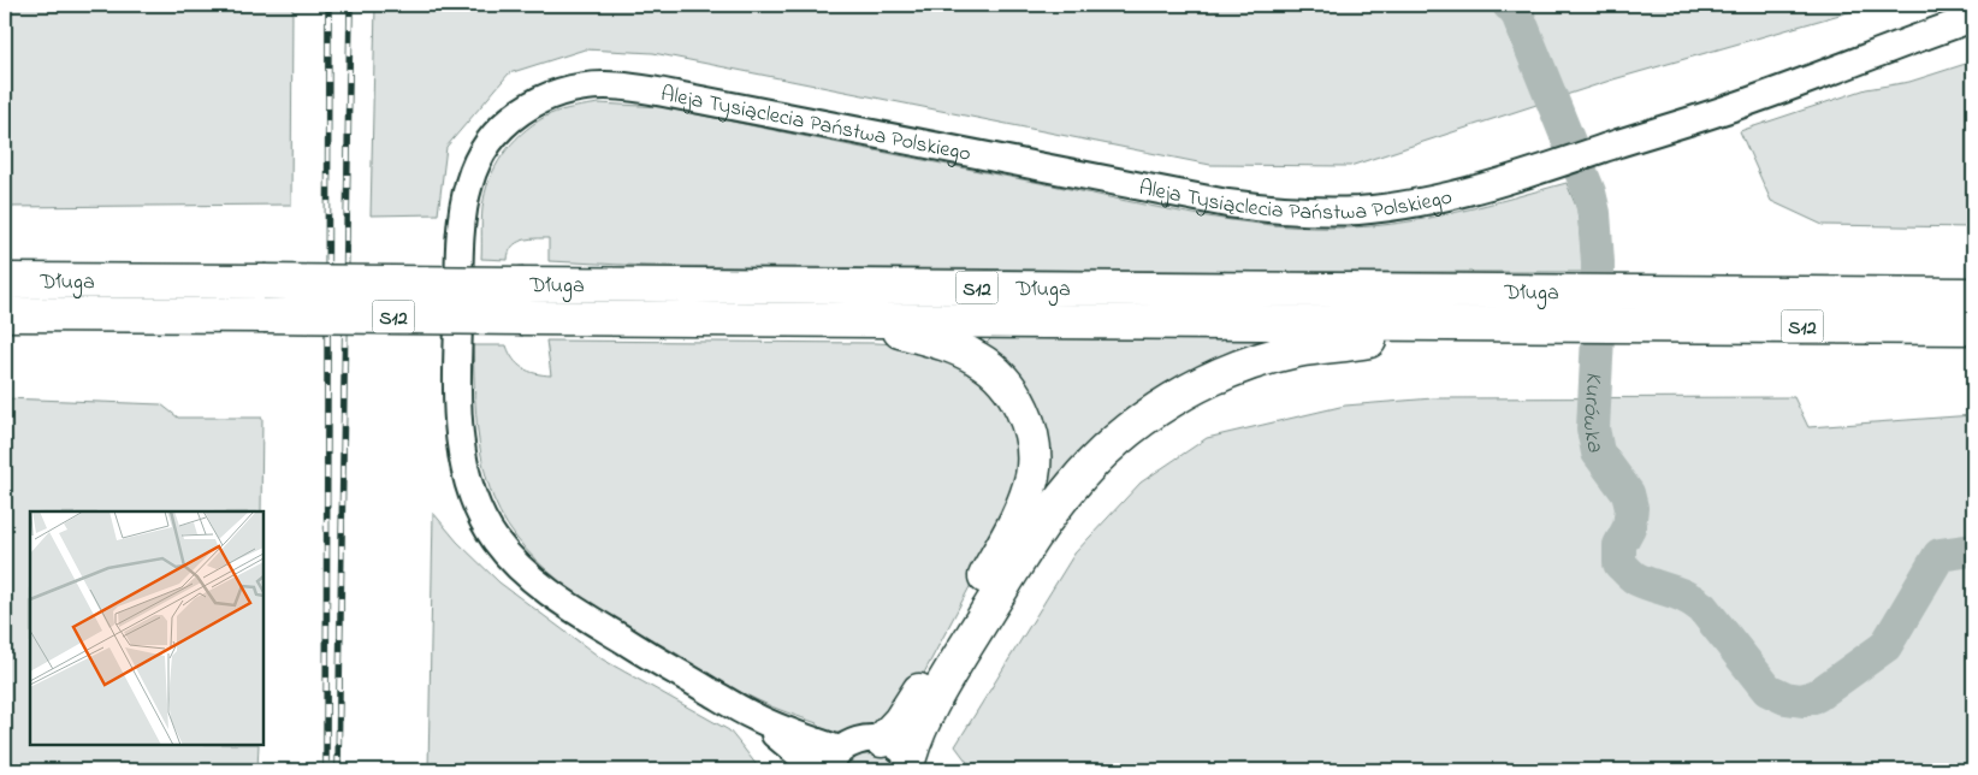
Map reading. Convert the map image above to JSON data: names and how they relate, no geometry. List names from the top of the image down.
{
  "streets": {
    "highway": ["Długa", "S12"],
    "street": ["Aleja Tysiąclecia Państwa Polskiego"]
  },
  "crossings": [
    ["Długa", "S12"]
  ],
  "water": ["Kurówka"]
}
